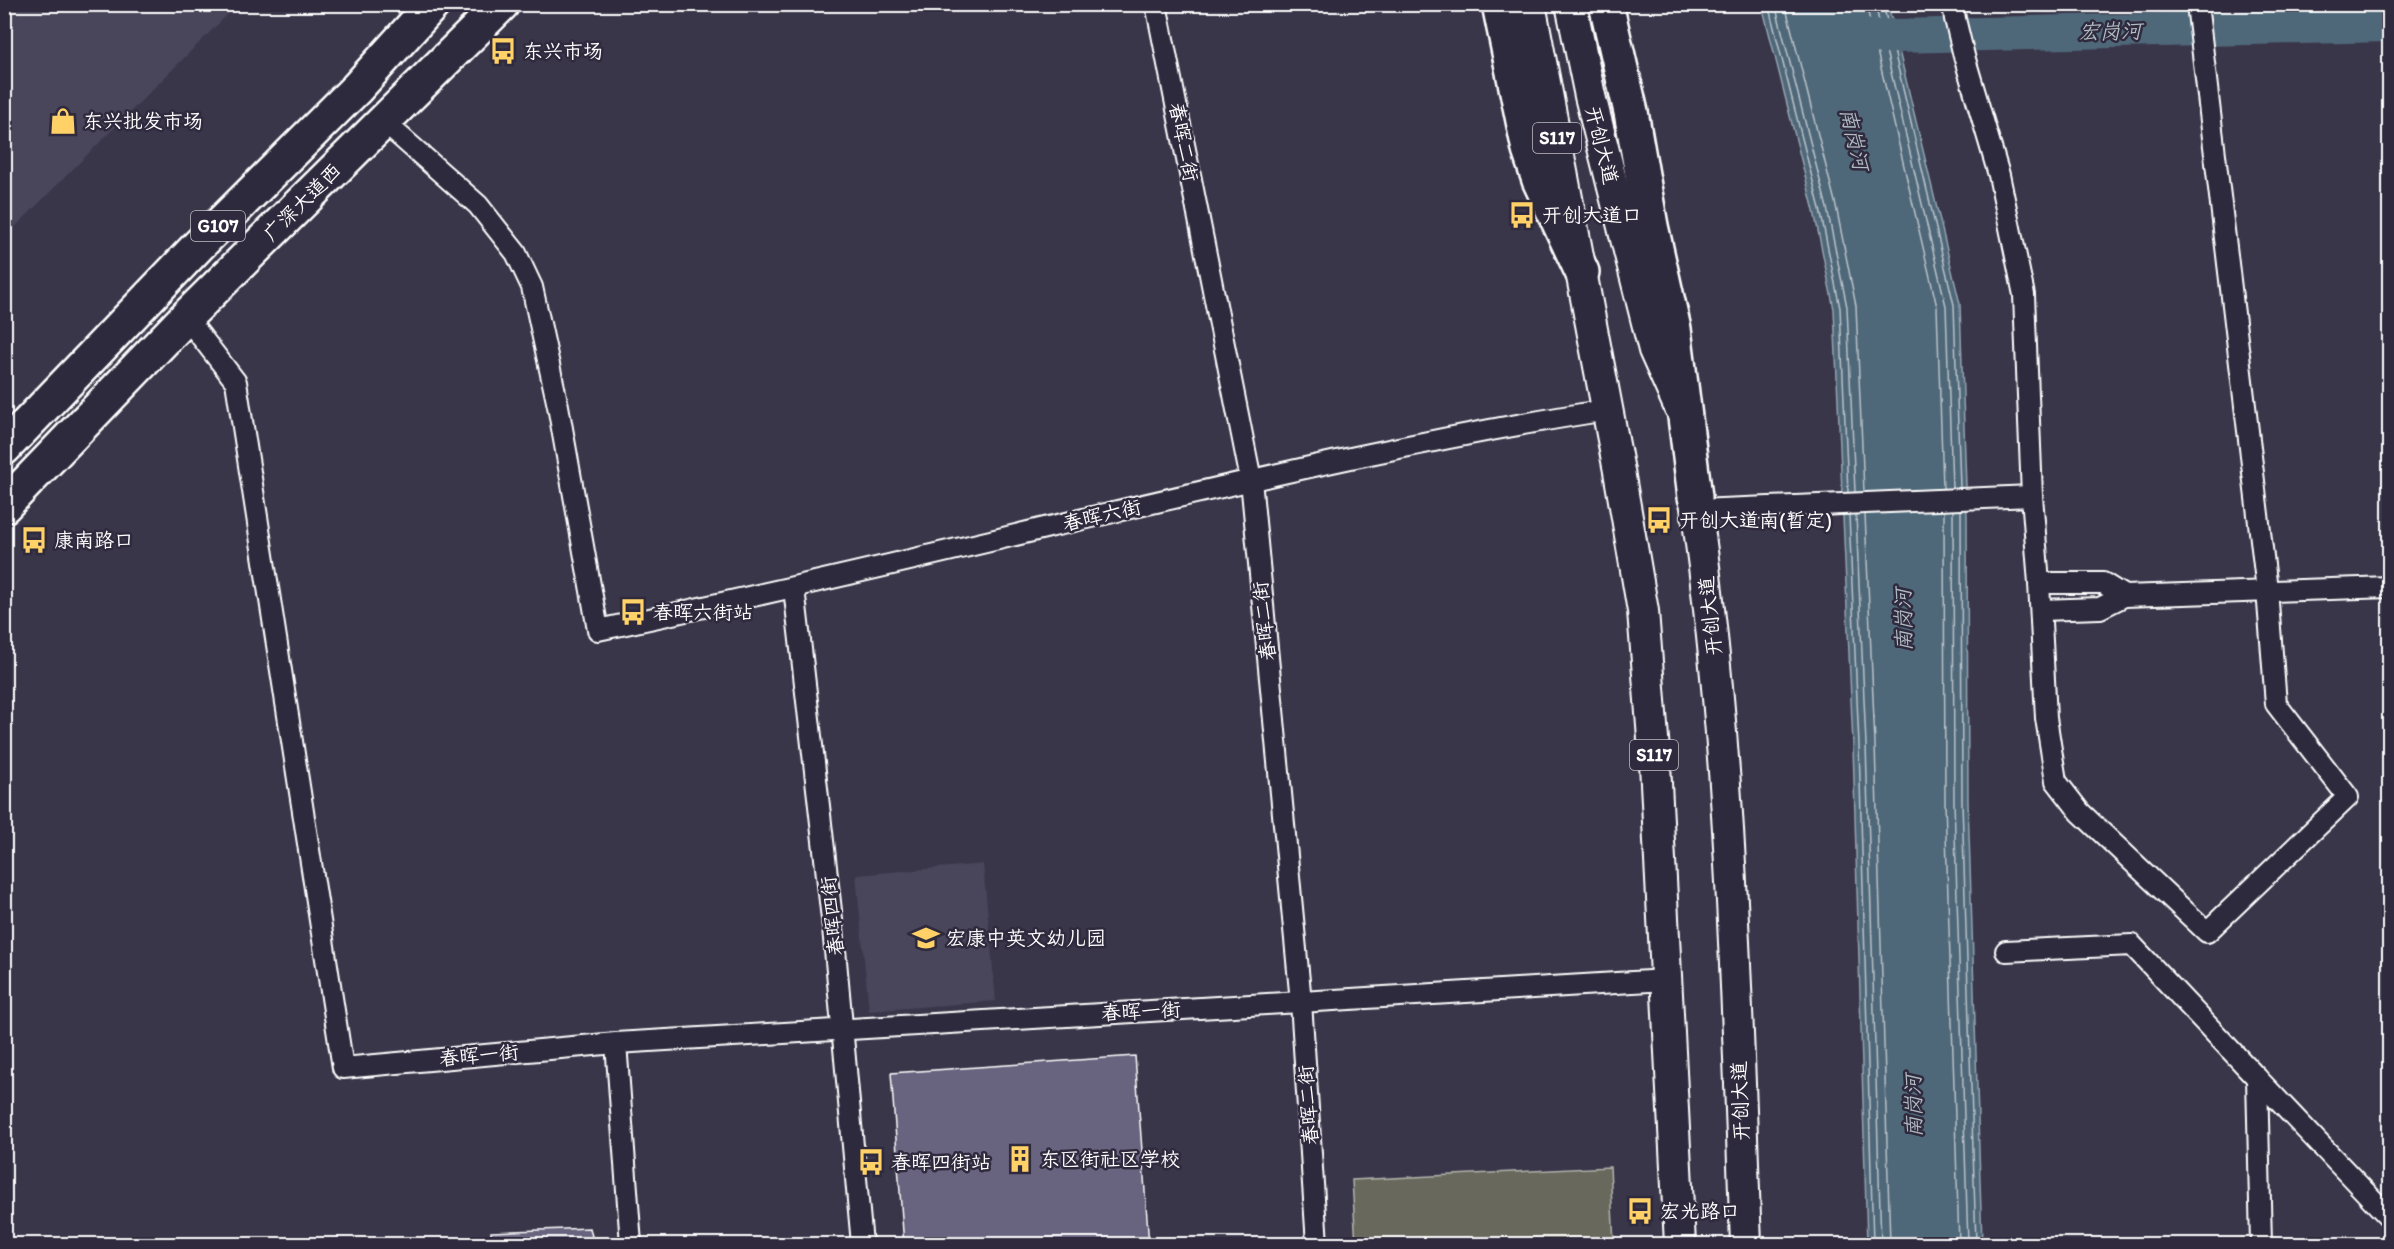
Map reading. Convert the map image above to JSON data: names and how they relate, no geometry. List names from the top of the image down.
{
  "streets": {
    "highway": ["广深大道西", "G107"],
    "main road": ["S117", "开创大道"],
    "street": [
      "春晖二街",
      "春晖六街",
      "春晖四街",
      "春晖一街"
    ]
  },
  "crossings": [
    ["春晖二街", "春晖六街"],
    ["春晖二街", "春晖一街"],
    ["开创大道", "春晖六街"],
    ["开创大道", "春晖一街"],
    ["广深大道西", "春晖六街"],
    ["广深大道西", "春晖一街"],
    ["春晖六街", "春晖四街"],
    ["春晖四街", "春晖一街"]
  ],
  "water": ["宏岗河", "南岗河"],
  "places": {
    "bus stop": [
      "东兴市场",
      "开创大道口",
      "开创大道南(暂定)",
      "康南路口",
      "春晖六街站",
      "春晖四街站",
      "宏光路口"
    ],
    "shop": ["东兴批发市场"],
    "school or university": ["宏康中英文幼儿园"],
    "building": ["东区街社区学校"]
  }
}
